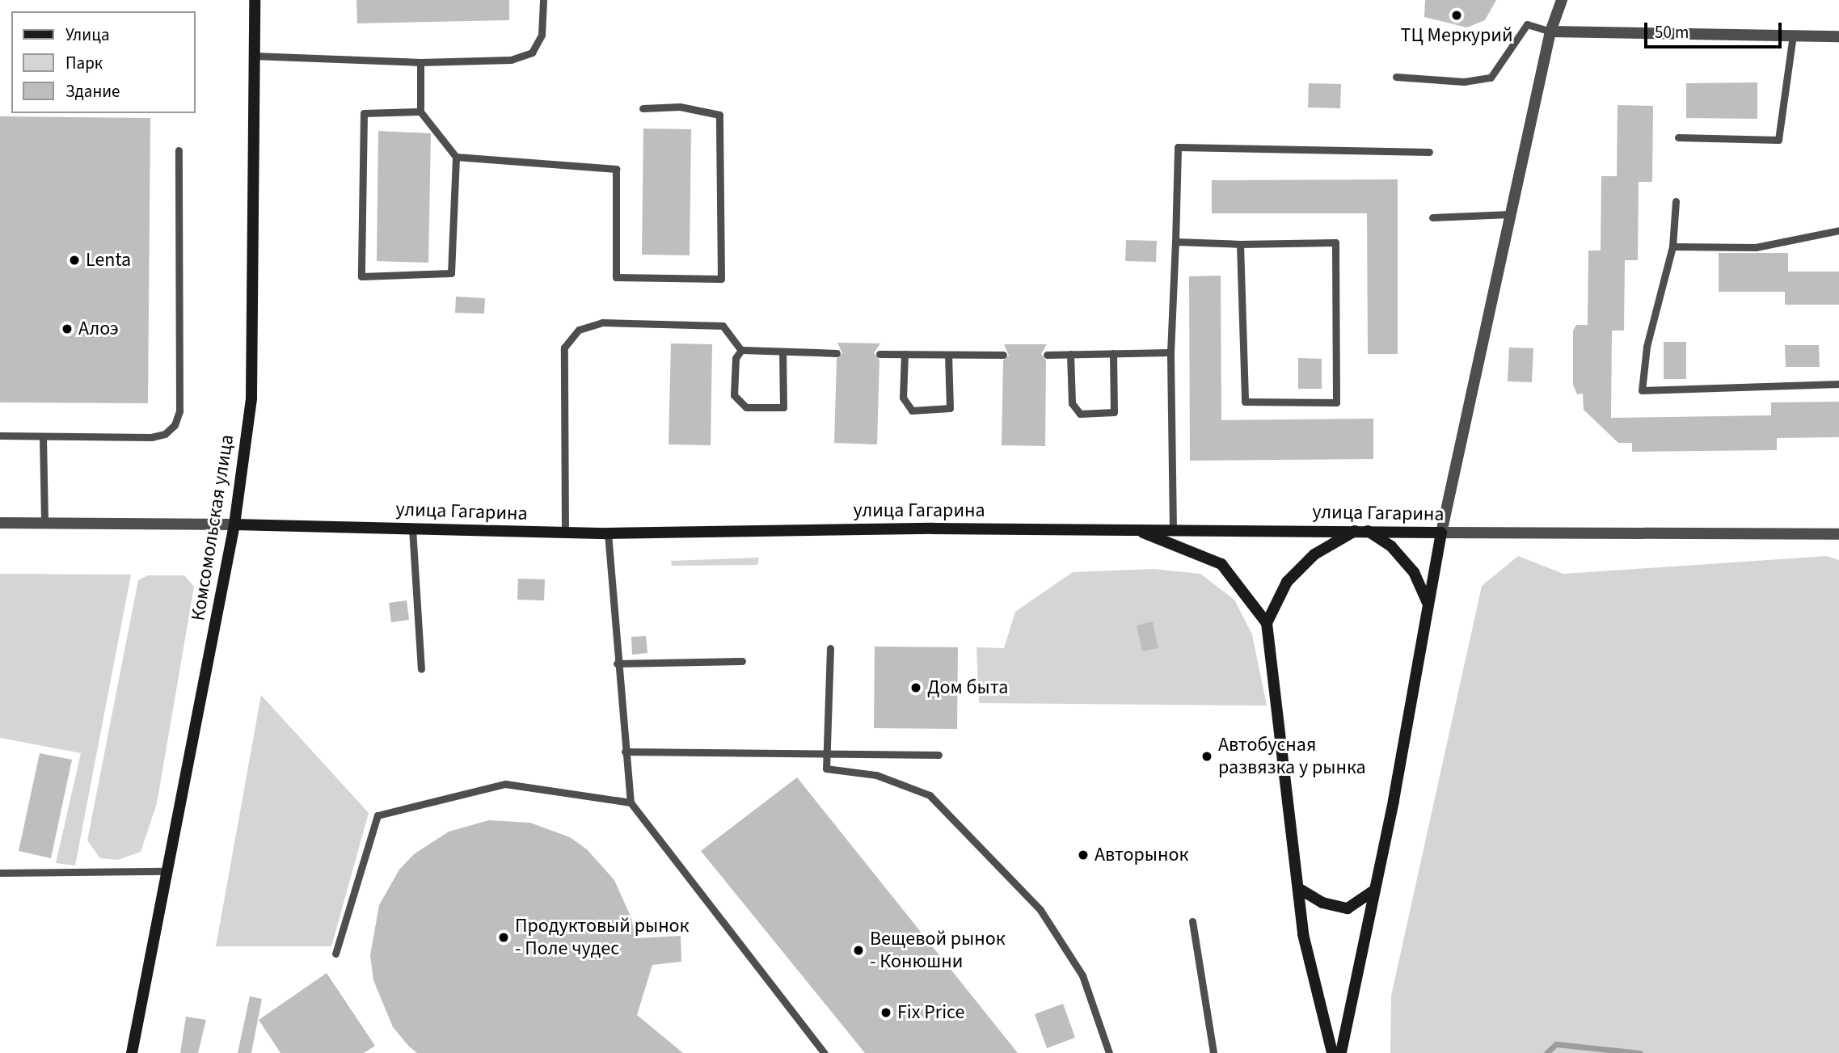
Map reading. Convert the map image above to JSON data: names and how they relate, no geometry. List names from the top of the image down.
{
  "streets": {
    "main road": ["улица Гагарина", "Комсомольская улица"]
  },
  "crossings": [
    ["улица Гагарина", "Комсомольская улица"]
  ],
  "places": [
    "ТЦ Меркурий",
    "Lenta",
    "Алоэ",
    "Дом быта",
    "Автобусная развязка у рынка",
    "Авторынок",
    "Продуктовый рынок - Поле чудес",
    "Вещевой рынок - Конюшни",
    "Fix Price"
  ],
  "legend": ["Улица", "Парк", "Здание"],
  "scale_bar": "50 m"
}
